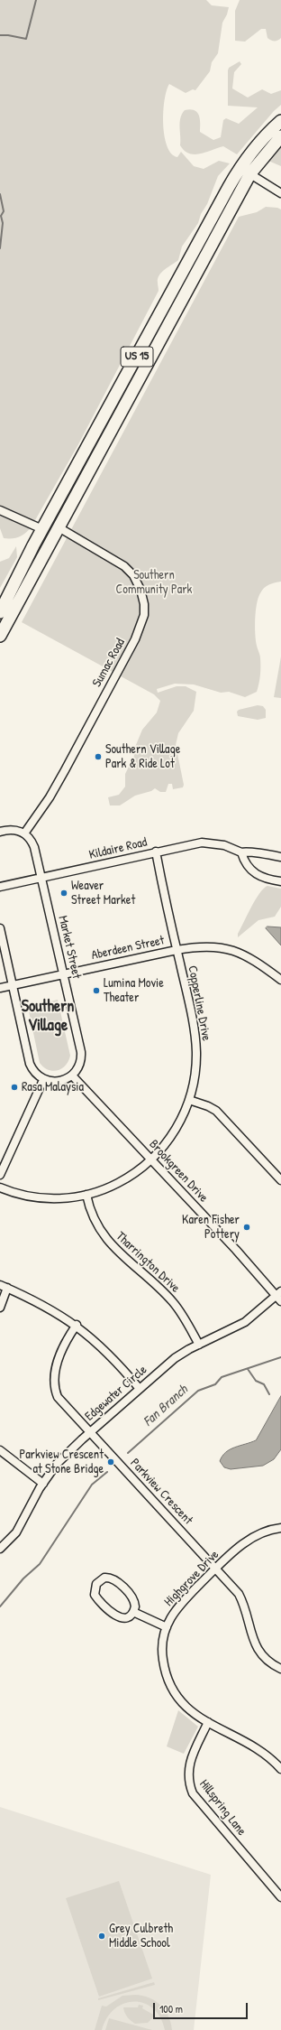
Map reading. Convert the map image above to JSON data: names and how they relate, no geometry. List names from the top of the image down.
{
  "streets": {
    "highway": ["US 15"],
    "street": [
      "Sumac Road",
      "Kildaire Road",
      "Market Street",
      "Aberdeen Street",
      "Copperline Drive",
      "Brookgreen Drive",
      "Tharrington Drive",
      "Edgewater Circle",
      "Parkview Crescent",
      "Highgrove Drive",
      "Hillspring Lane"
    ]
  },
  "crossings": [
    ["US 15", "Sumac Road"],
    ["Sumac Road", "Market Street"],
    ["Kildaire Road", "Market Street"],
    ["Kildaire Road", "Copperline Drive"],
    ["Market Street", "Aberdeen Street"],
    ["Market Street", "Brookgreen Drive"],
    ["Aberdeen Street", "Copperline Drive"],
    ["Copperline Drive", "Brookgreen Drive"],
    ["Copperline Drive", "Tharrington Drive"],
    ["Brookgreen Drive", "Edgewater Circle"],
    ["Tharrington Drive", "Edgewater Circle"],
    ["Edgewater Circle", "Parkview Crescent"],
    ["Parkview Crescent", "Highgrove Drive"],
    ["Highgrove Drive", "Hillspring Lane"]
  ],
  "districts": ["Southern Village"],
  "water": ["Fan Branch"],
  "parks": ["Southern Community Park"],
  "places": [
    "Southern Village Park & Ride Lot",
    "Weaver Street Market",
    "Lumina Movie Theater",
    "Rasa Malaysia",
    "Karen Fisher Pottery",
    "Parkview Crescent at Stone Bridge",
    "Grey Culbreth Middle School"
  ],
  "scale_bar": "100 m"
}
